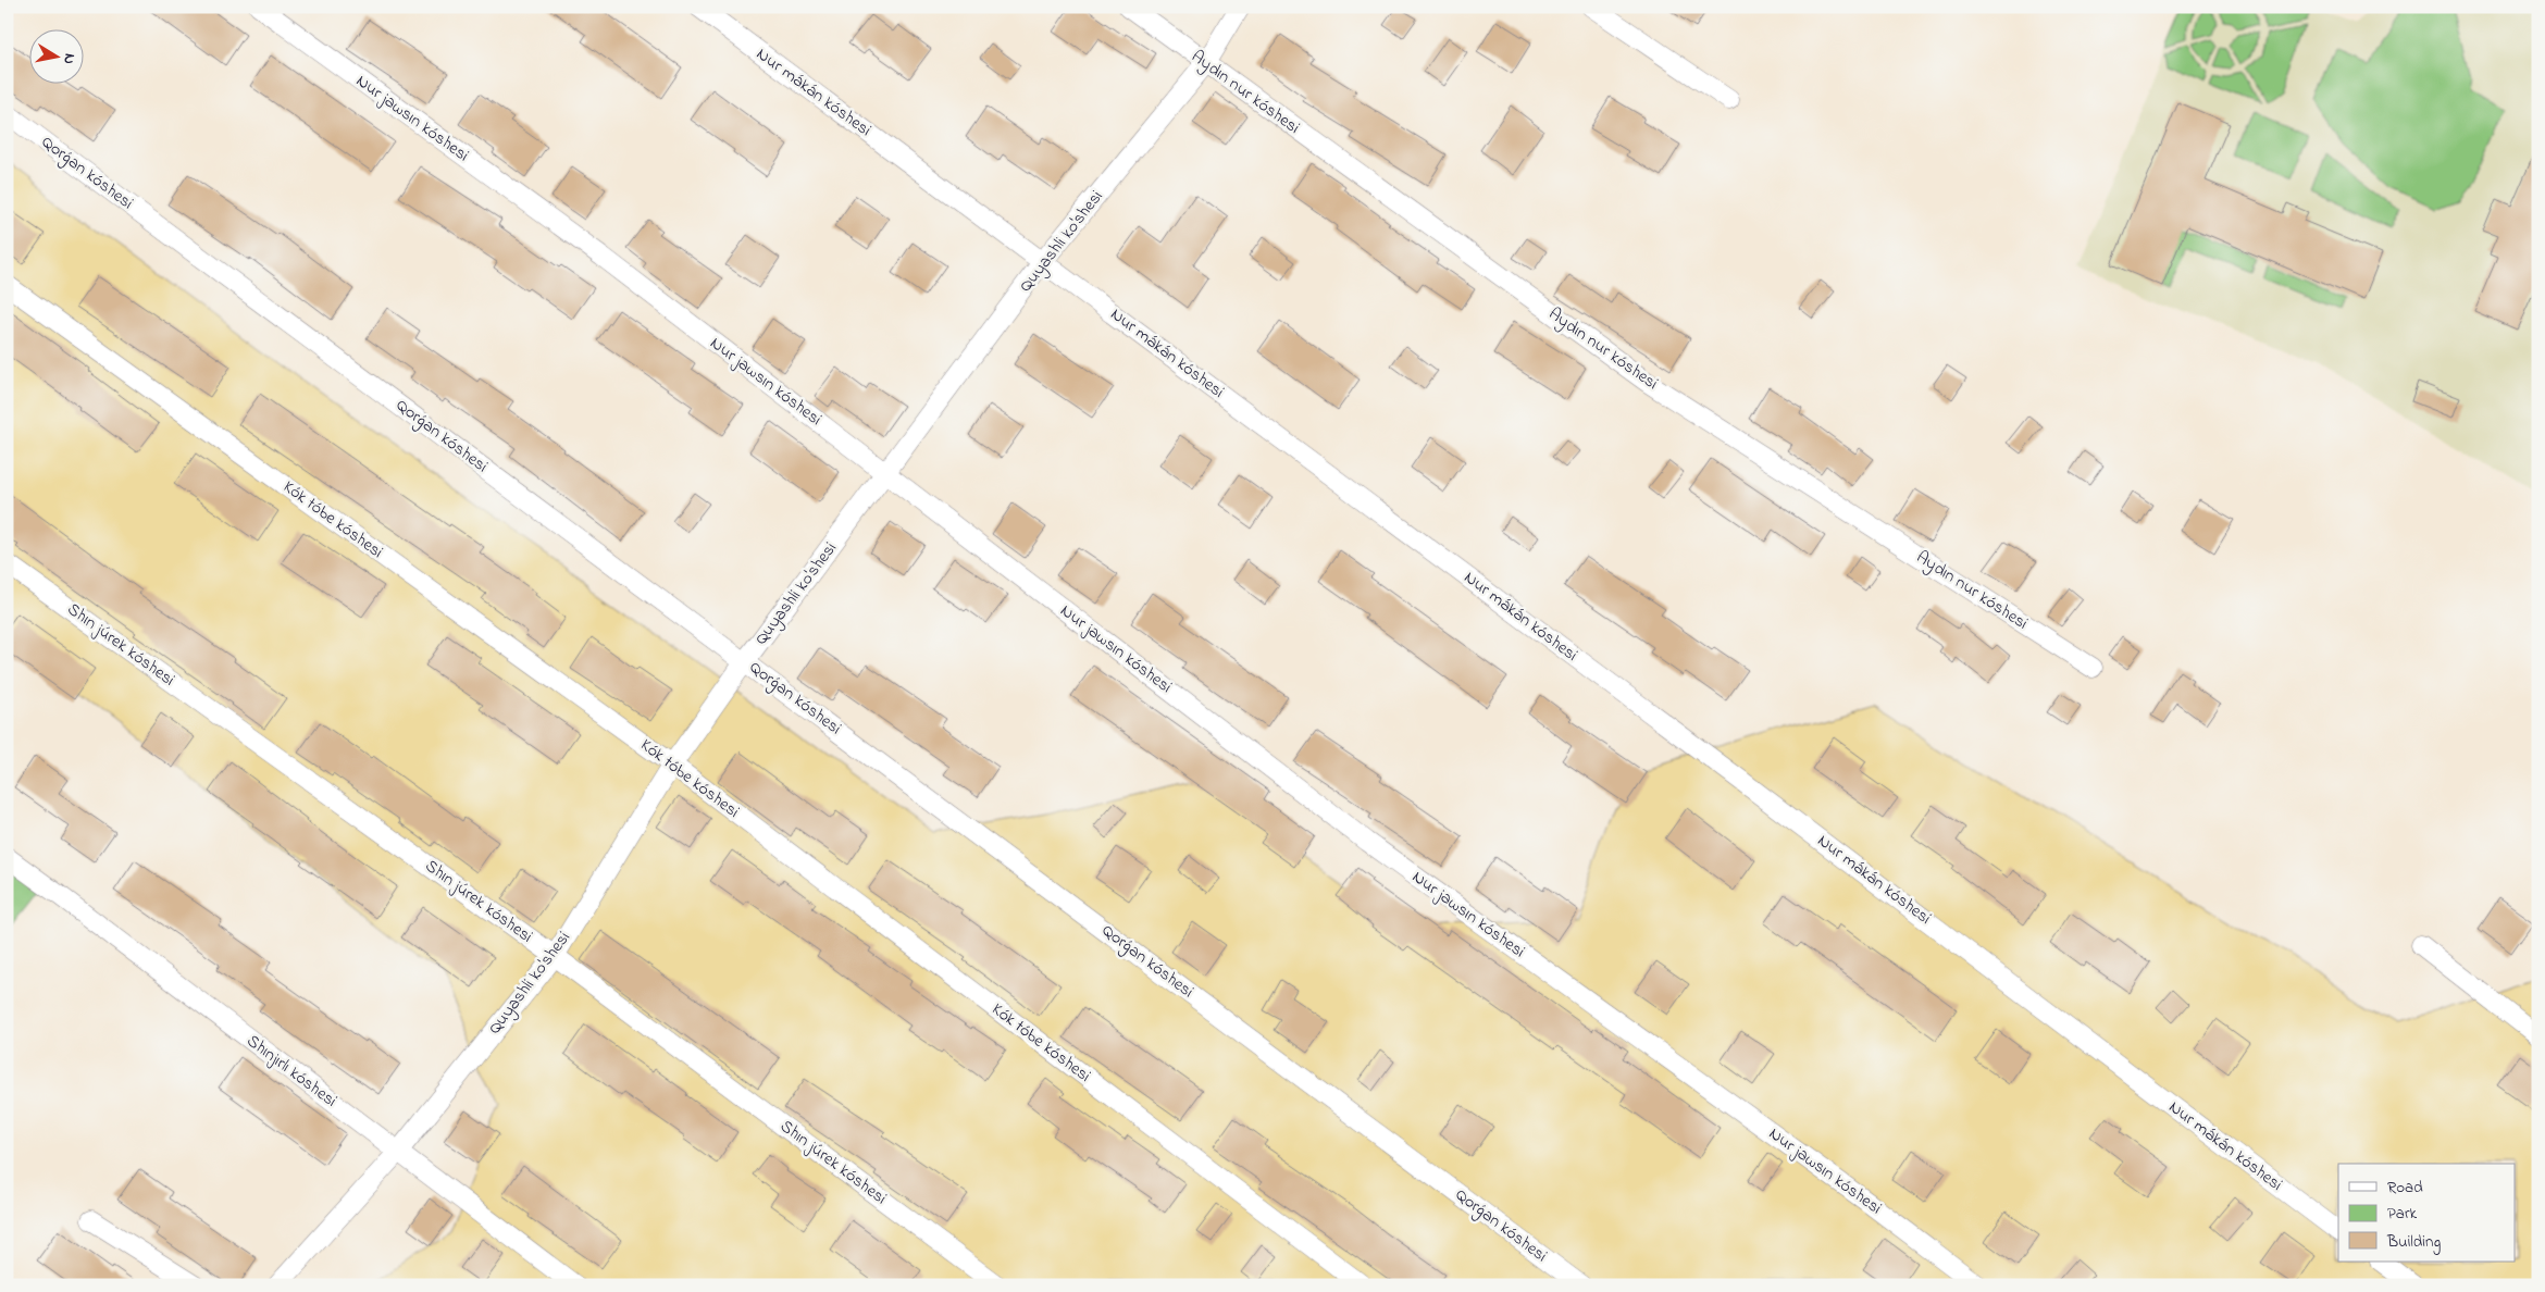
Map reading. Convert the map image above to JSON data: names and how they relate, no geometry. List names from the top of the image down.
{
  "streets": {
    "street": [
      "Nur mákán kóshesi",
      "Aydın nur kóshesi",
      "Nur jawsın kóshesi",
      "Qorǵan kóshesi",
      "Quyashli ko'shesi",
      "Kók tóbe kóshesi",
      "Shın júrek kóshesi",
      "Shınjırlı kóshesi"
    ]
  },
  "crossings": [
    ["Nur mákán kóshesi", "Quyashli ko'shesi"],
    ["Aydın nur kóshesi", "Quyashli ko'shesi"],
    ["Nur jawsın kóshesi", "Quyashli ko'shesi"],
    ["Qorǵan kóshesi", "Quyashli ko'shesi"],
    ["Quyashli ko'shesi", "Kók tóbe kóshesi"],
    ["Quyashli ko'shesi", "Shın júrek kóshesi"],
    ["Quyashli ko'shesi", "Shınjırlı kóshesi"]
  ],
  "legend": ["Road", "Park", "Building"],
  "north": "right"
}
